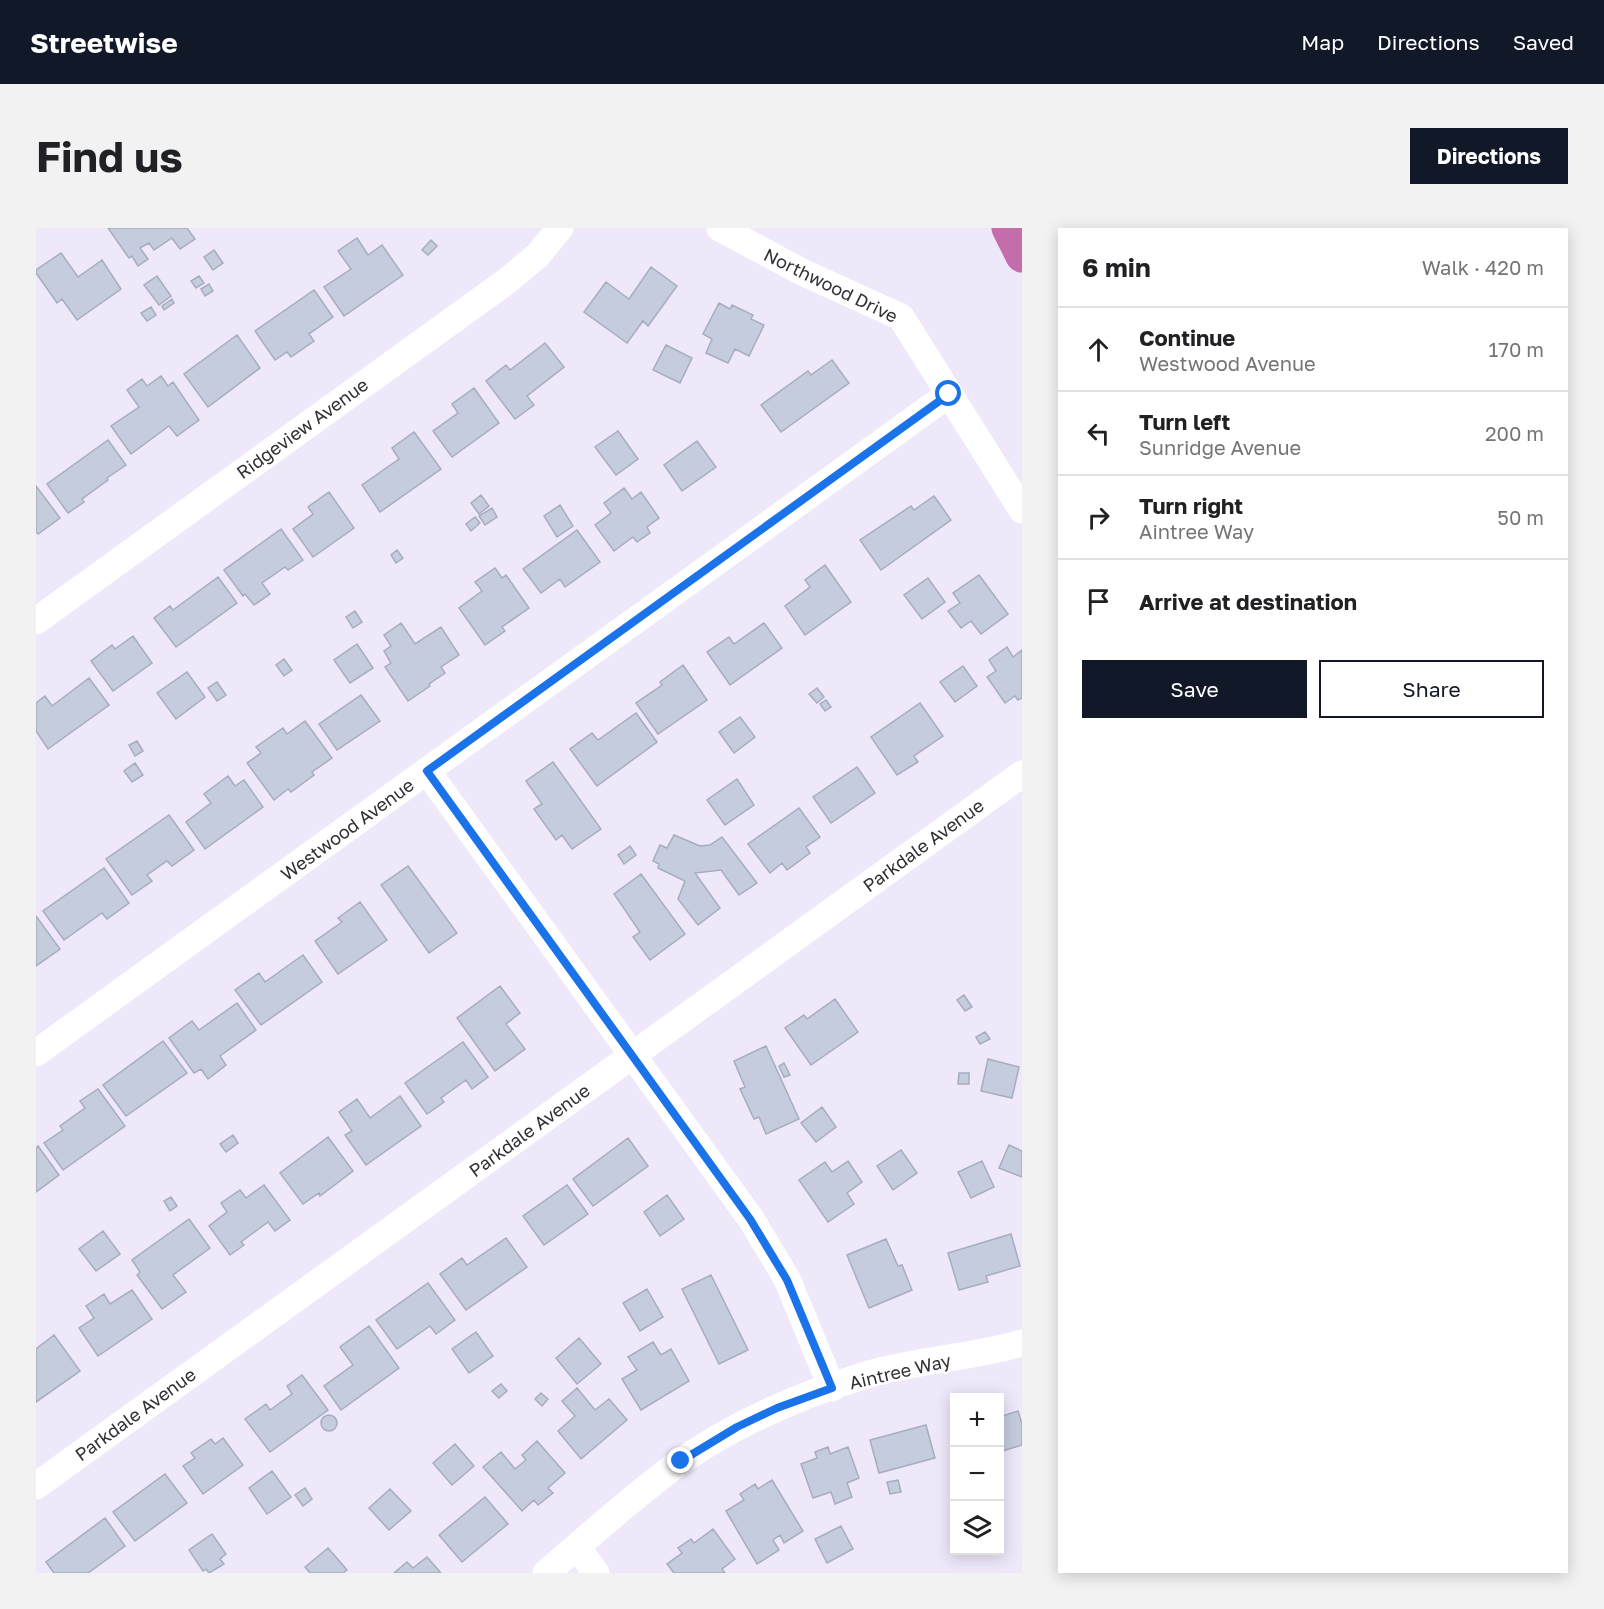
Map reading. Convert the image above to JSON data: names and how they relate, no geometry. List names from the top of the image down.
{
  "streets": {
    "street": [
      "Northwood Drive",
      "Ridgeview Avenue",
      "Westwood Avenue",
      "Parkdale Avenue",
      "Aintree Way"
    ]
  },
  "crossings": [
    ["Northwood Drive", "Westwood Avenue"]
  ],
  "page": {
    "header": "Streetwise",
    "nav": ["Map", "Directions", "Saved"],
    "buttons": [
      "Directions",
      ["Save", "Share"]
    ],
    "title": "Find us",
    "heading": ["6 min", "Walk · 420 m"],
    "list": [
      ["Continue", "Westwood Avenue", "170 m"],
      ["Turn left", "Sunridge Avenue", "200 m"],
      ["Turn right", "Aintree Way", "50 m"],
      "Arrive at destination"
    ],
    "map_buttons": ["+", "−"]
  }
}
